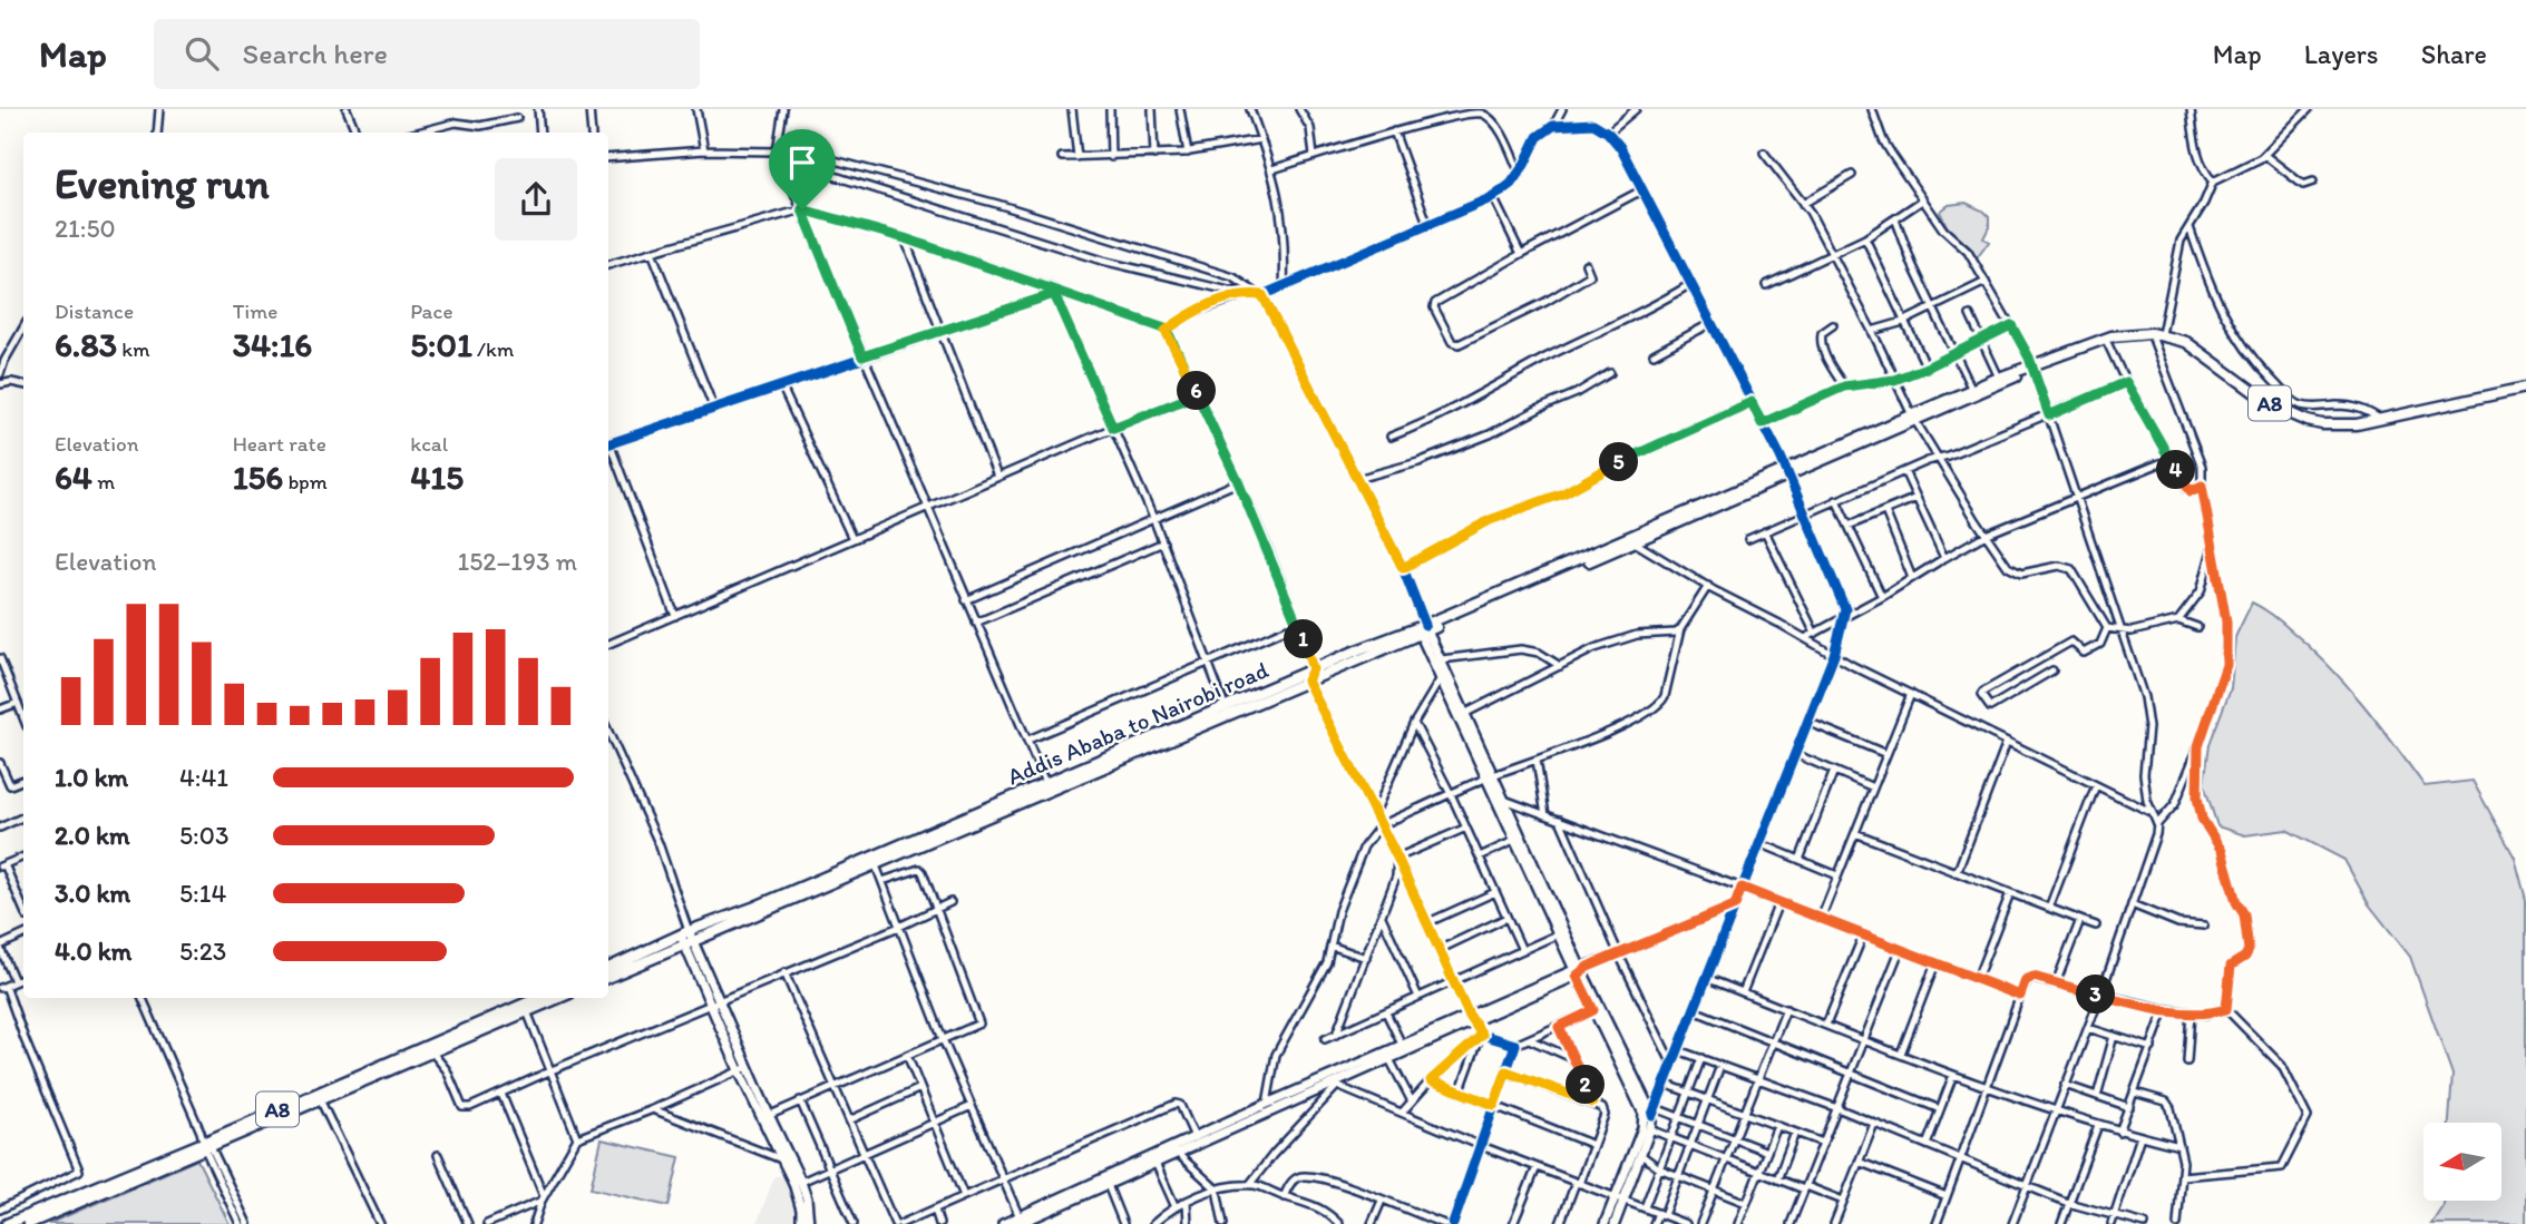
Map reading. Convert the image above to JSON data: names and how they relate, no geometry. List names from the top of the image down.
{
  "streets": {
    "highway": ["A8", "Addis Ababa to Nairobi road"]
  },
  "north": "left",
  "page": {
    "header": "Map",
    "search": "Search here",
    "nav": ["Map", "Layers", "Share"],
    "heading": ["Evening run", "21:50"],
    "stats": [
      ["Distance", "6.83 km"],
      ["Time", "34:16"],
      ["Pace", "5:01 /km"],
      ["Elevation", "64 m"],
      ["Heart rate", "156 bpm"],
      ["kcal", "415"]
    ],
    "pins": [
      "6",
      "5",
      "4",
      "1",
      "3",
      "2"
    ],
    "chart": ["Elevation", "152–193 m"],
    "list": [
      {
        "name": "1.0 km",
        "note": "4:41"
      },
      {
        "name": "2.0 km",
        "note": "5:03"
      },
      {
        "name": "3.0 km",
        "note": "5:14"
      },
      {
        "name": "4.0 km",
        "note": "5:23"
      }
    ]
  }
}
